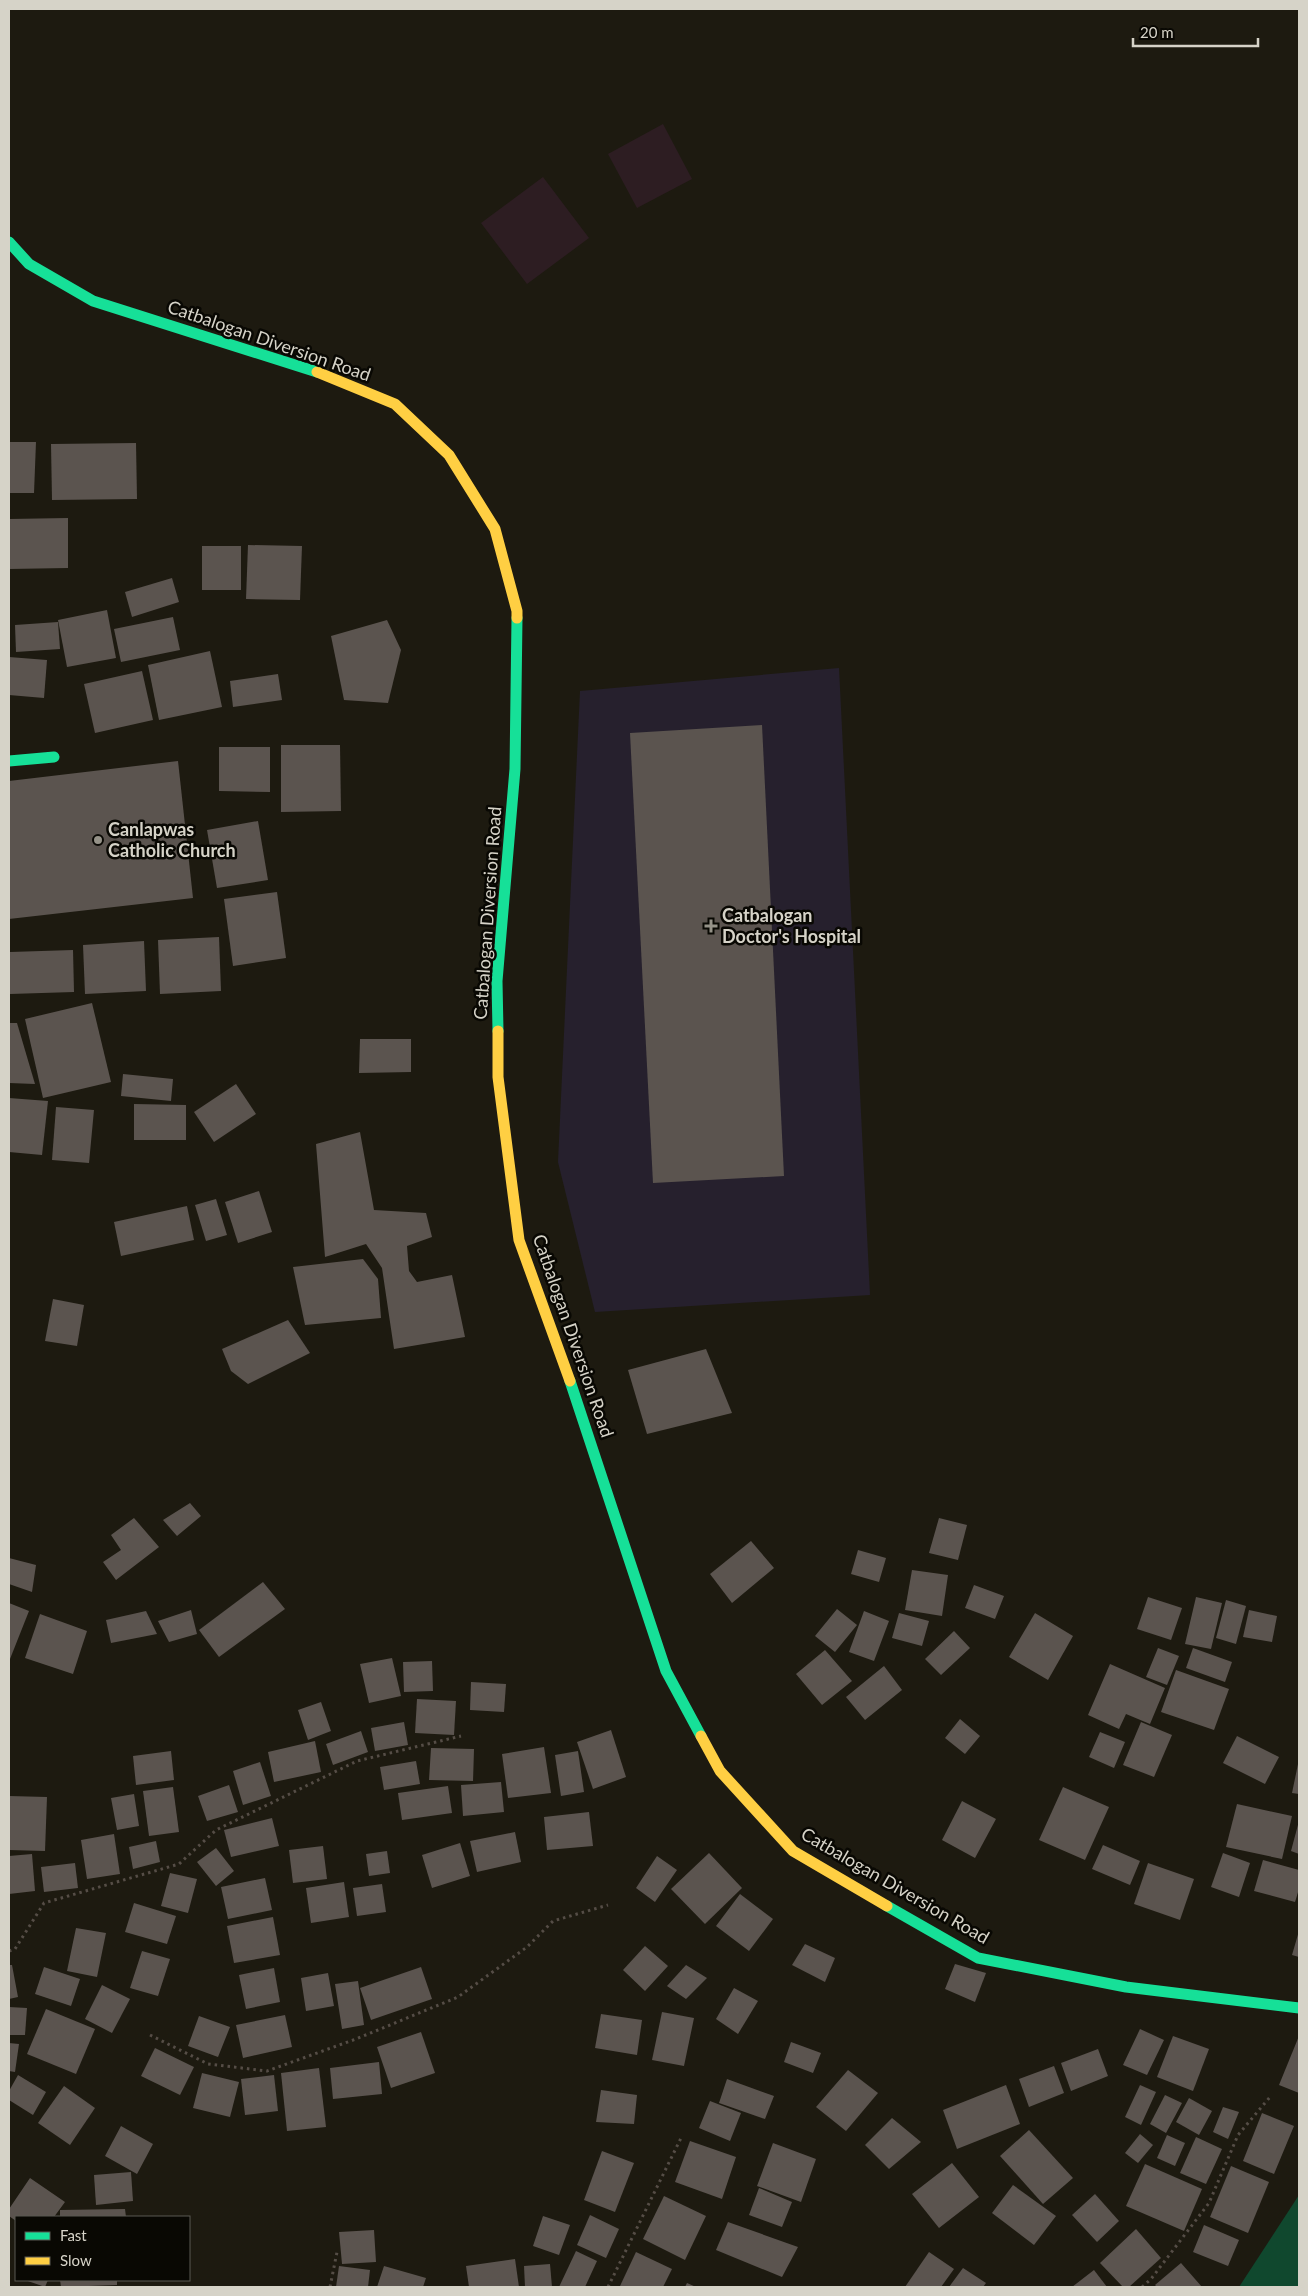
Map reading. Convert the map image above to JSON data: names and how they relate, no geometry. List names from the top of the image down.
{
  "streets": {
    "main road": ["Catbalogan Diversion Road"]
  },
  "places": {
    "other": ["Canlapwas Catholic Church"],
    "health": ["Catbalogan Doctor's Hospital"]
  },
  "legend": ["Fast", "Slow"],
  "scale_bar": "20 m"
}
